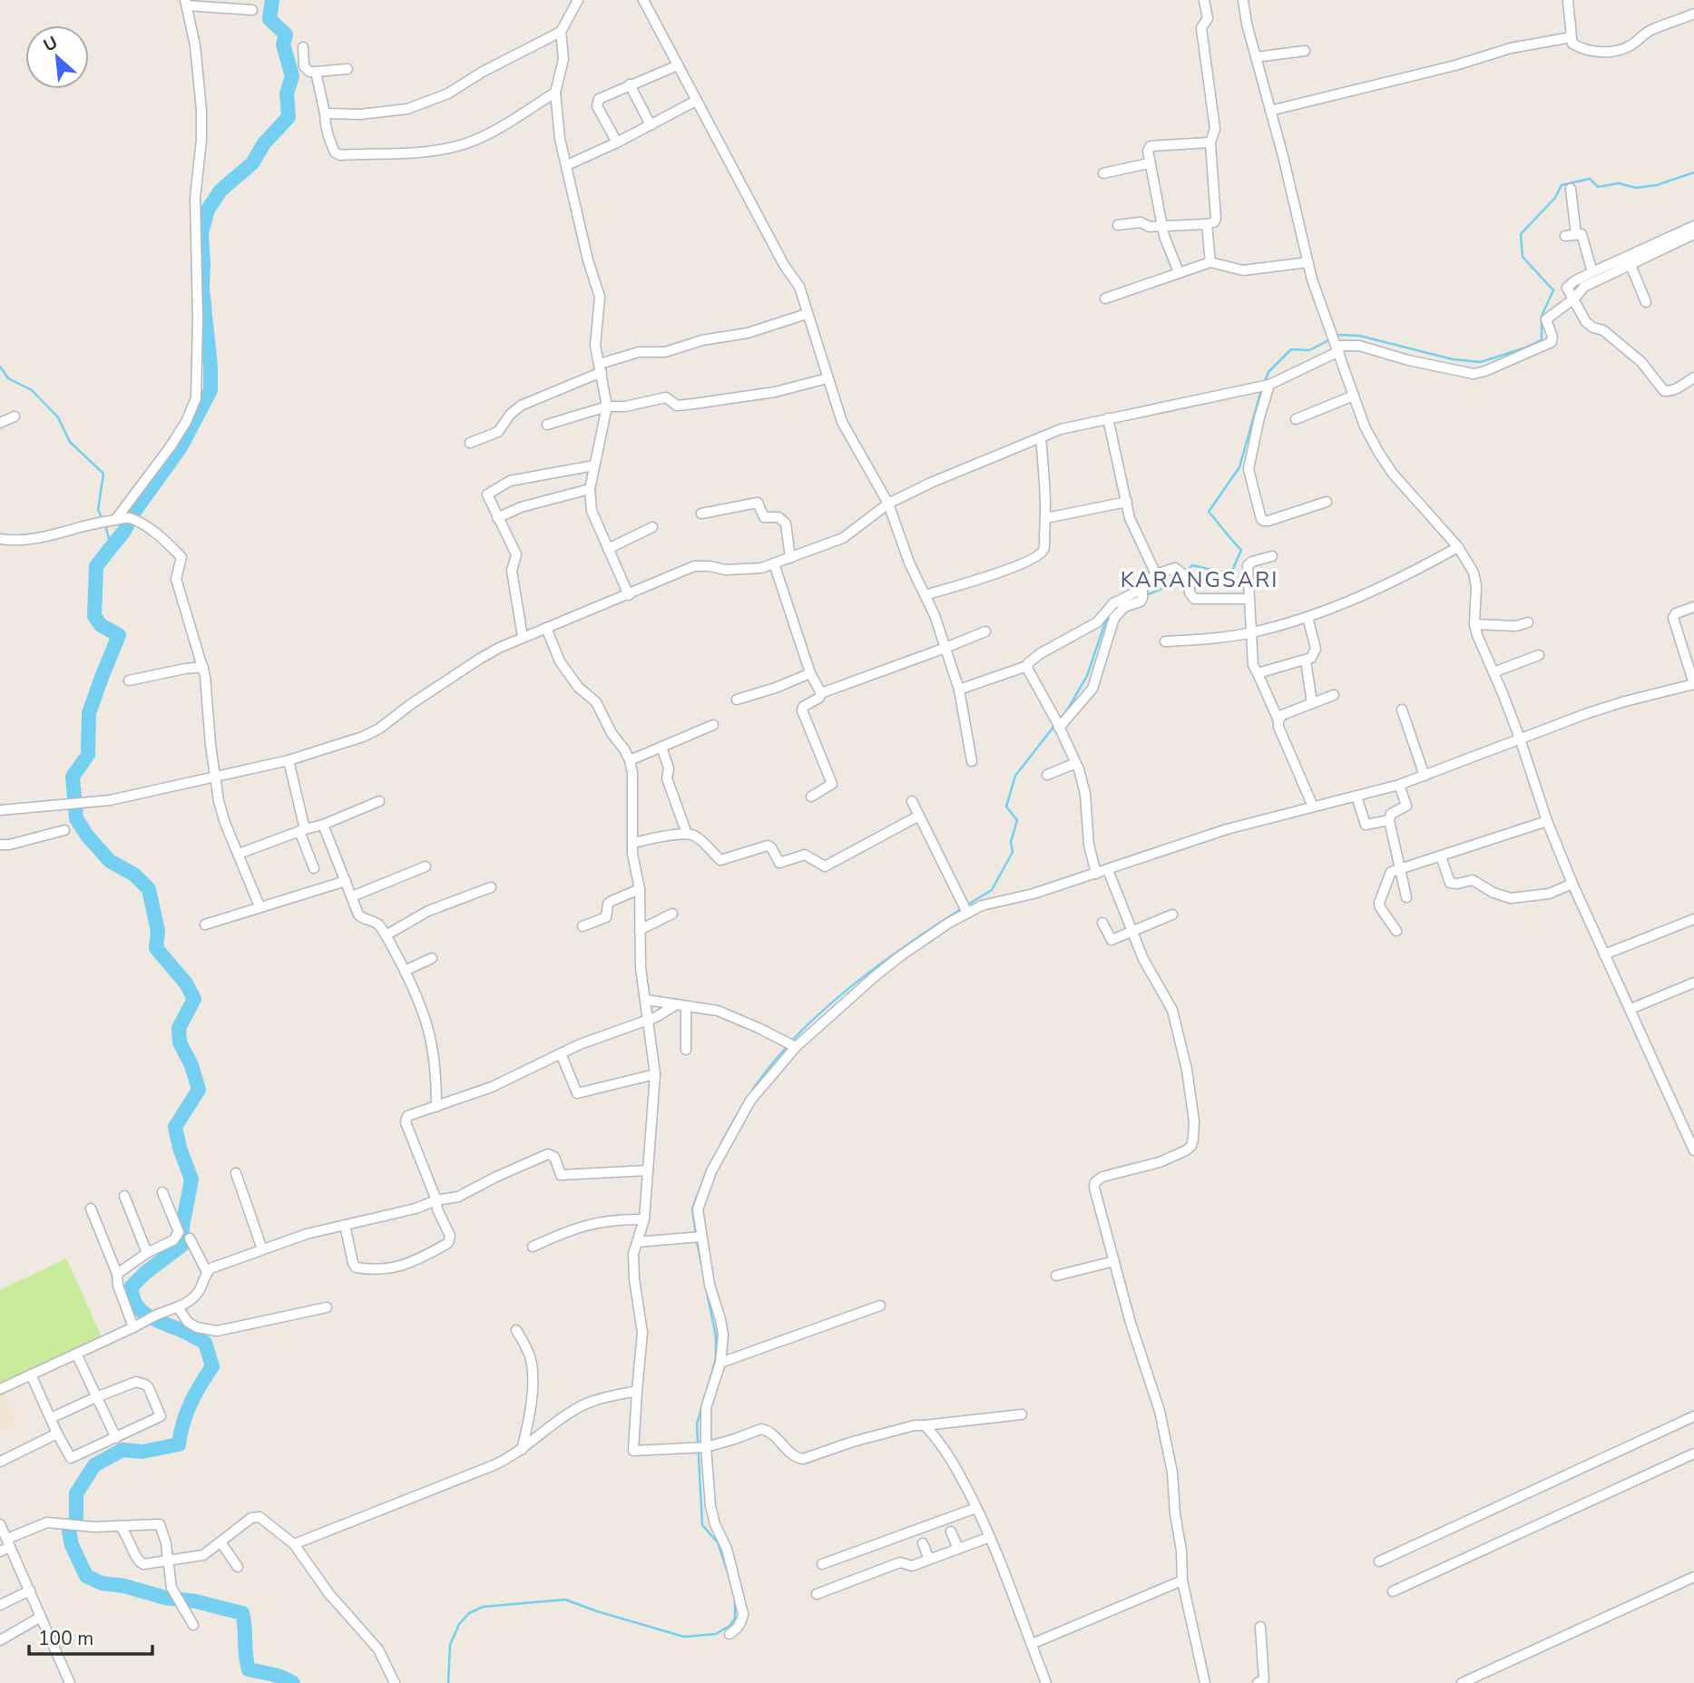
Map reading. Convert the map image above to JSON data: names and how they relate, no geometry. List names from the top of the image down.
{
  "districts": ["KARANGSARI"],
  "scale_bar": "100 m",
  "north": "top left"
}
